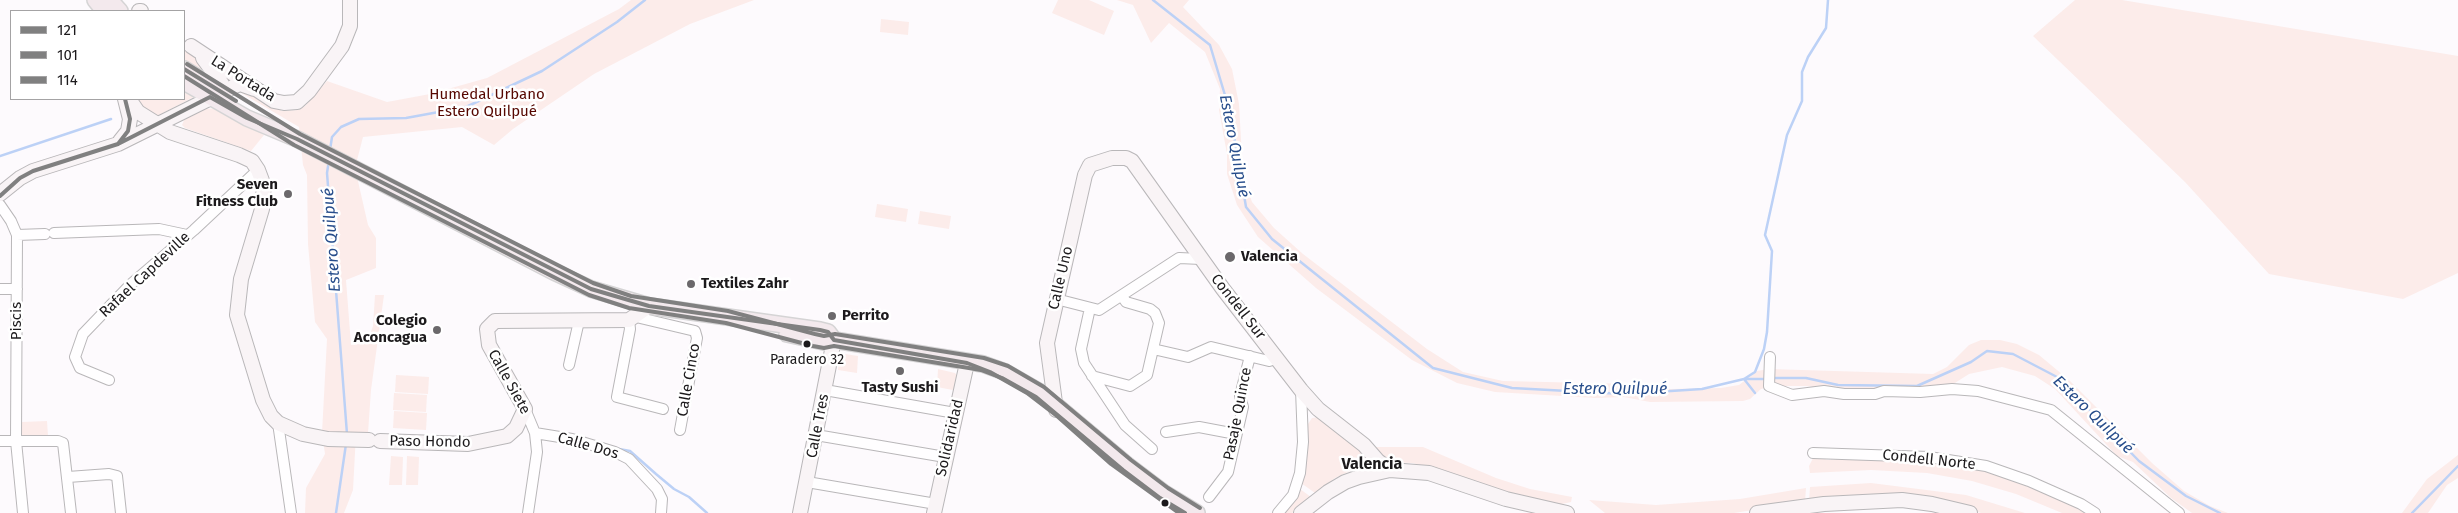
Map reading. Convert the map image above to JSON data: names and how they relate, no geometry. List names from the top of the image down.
{
  "streets": {
    "street": [
      "La Portada",
      "Rafael Capdeville",
      "Calle Uno",
      "Condell Sur",
      "Piscis",
      "Calle Cinco",
      "Calle Siete",
      "Pasaje Quince",
      "Calle Tres",
      "Solidaridad",
      "Paso Hondo",
      "Calle Dos",
      "Condell Norte"
    ]
  },
  "crossings": [
    ["Calle Uno", "Condell Sur"],
    ["Calle Cinco", "Calle Siete"],
    ["Calle Siete", "Paso Hondo"],
    ["Calle Siete", "Calle Dos"]
  ],
  "districts": ["Valencia"],
  "water": ["Estero Quilpué"],
  "parks": ["Humedal Urbano Estero Quilpué"],
  "places": [
    "Seven Fitness Club",
    "Valencia",
    "Textiles Zahr",
    "Perrito",
    "Colegio Aconcagua",
    "Paradero 32",
    "Tasty Sushi"
  ],
  "lines": ["transit line 114", "transit line 121", "transit line 101"],
  "legend": ["121", "101", "114"]
}
